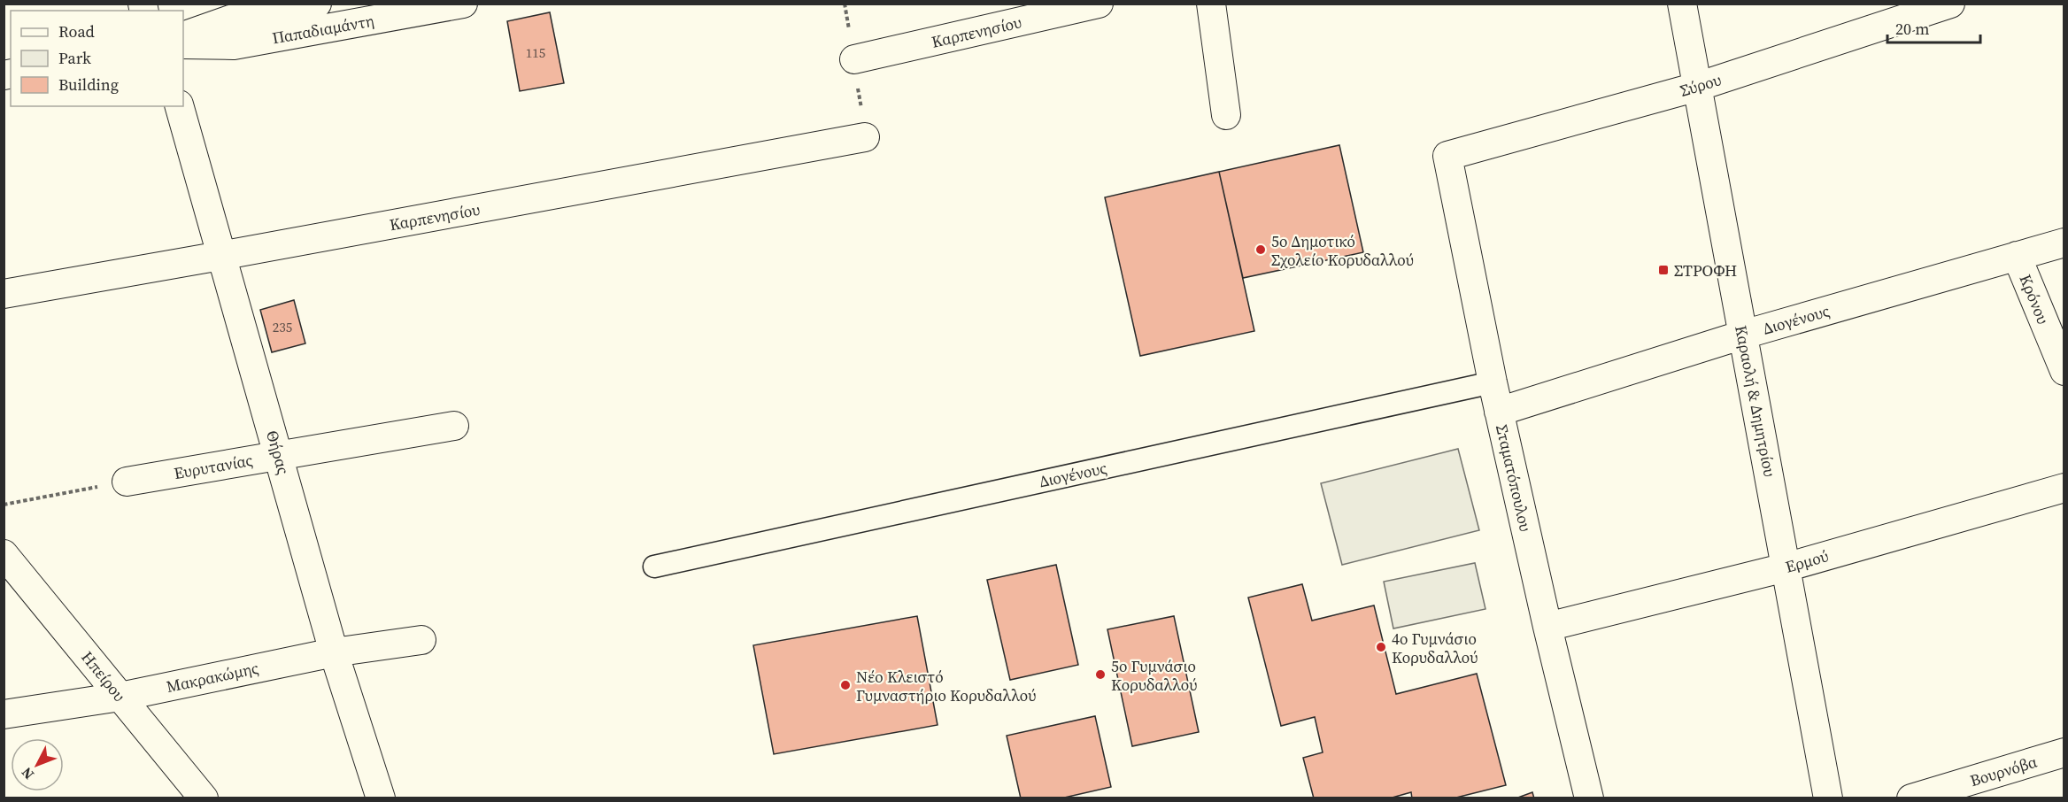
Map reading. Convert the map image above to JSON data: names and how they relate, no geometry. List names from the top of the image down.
{
  "streets": {
    "street": [
      "Παπαδιαμάντη",
      "Καρπενησίου",
      "Σύρου",
      "Κρόνου",
      "Διογένους",
      "Καραολή & Δημητρίου",
      "Θήρας",
      "Ευρυτανίας",
      "Σταματόπουλου",
      "Ερμού",
      "Ηπείρου",
      "Μακρακώμης",
      "Βουρνόβα"
    ]
  },
  "crossings": [
    ["Καρπενησίου", "Θήρας"],
    ["Σύρου", "Καραολή & Δημητρίου"],
    ["Σύρου", "Σταματόπουλου"],
    ["Κρόνου", "Διογένους"],
    ["Διογένους", "Καραολή & Δημητρίου"],
    ["Διογένους", "Σταματόπουλου"],
    ["Καραολή & Δημητρίου", "Ερμού"],
    ["Θήρας", "Ευρυτανίας"],
    ["Θήρας", "Μακρακώμης"],
    ["Σταματόπουλου", "Ερμού"],
    ["Ηπείρου", "Μακρακώμης"]
  ],
  "places": {
    "other": [
      "5ο Δημοτικό Σχολείο Κορυδαλλού",
      "4ο Γυμνάσιο Κορυδαλλού",
      "5ο Γυμνάσιο Κορυδαλλού",
      "Νέο Κλειστό Γυμναστήριο Κορυδαλλού"
    ],
    "transit": ["ΣΤΡΟΦΗ"]
  },
  "house_numbers": ["115", "235"],
  "legend": ["Road", "Park", "Building"],
  "scale_bar": "20 m",
  "north": "bottom left"
}
